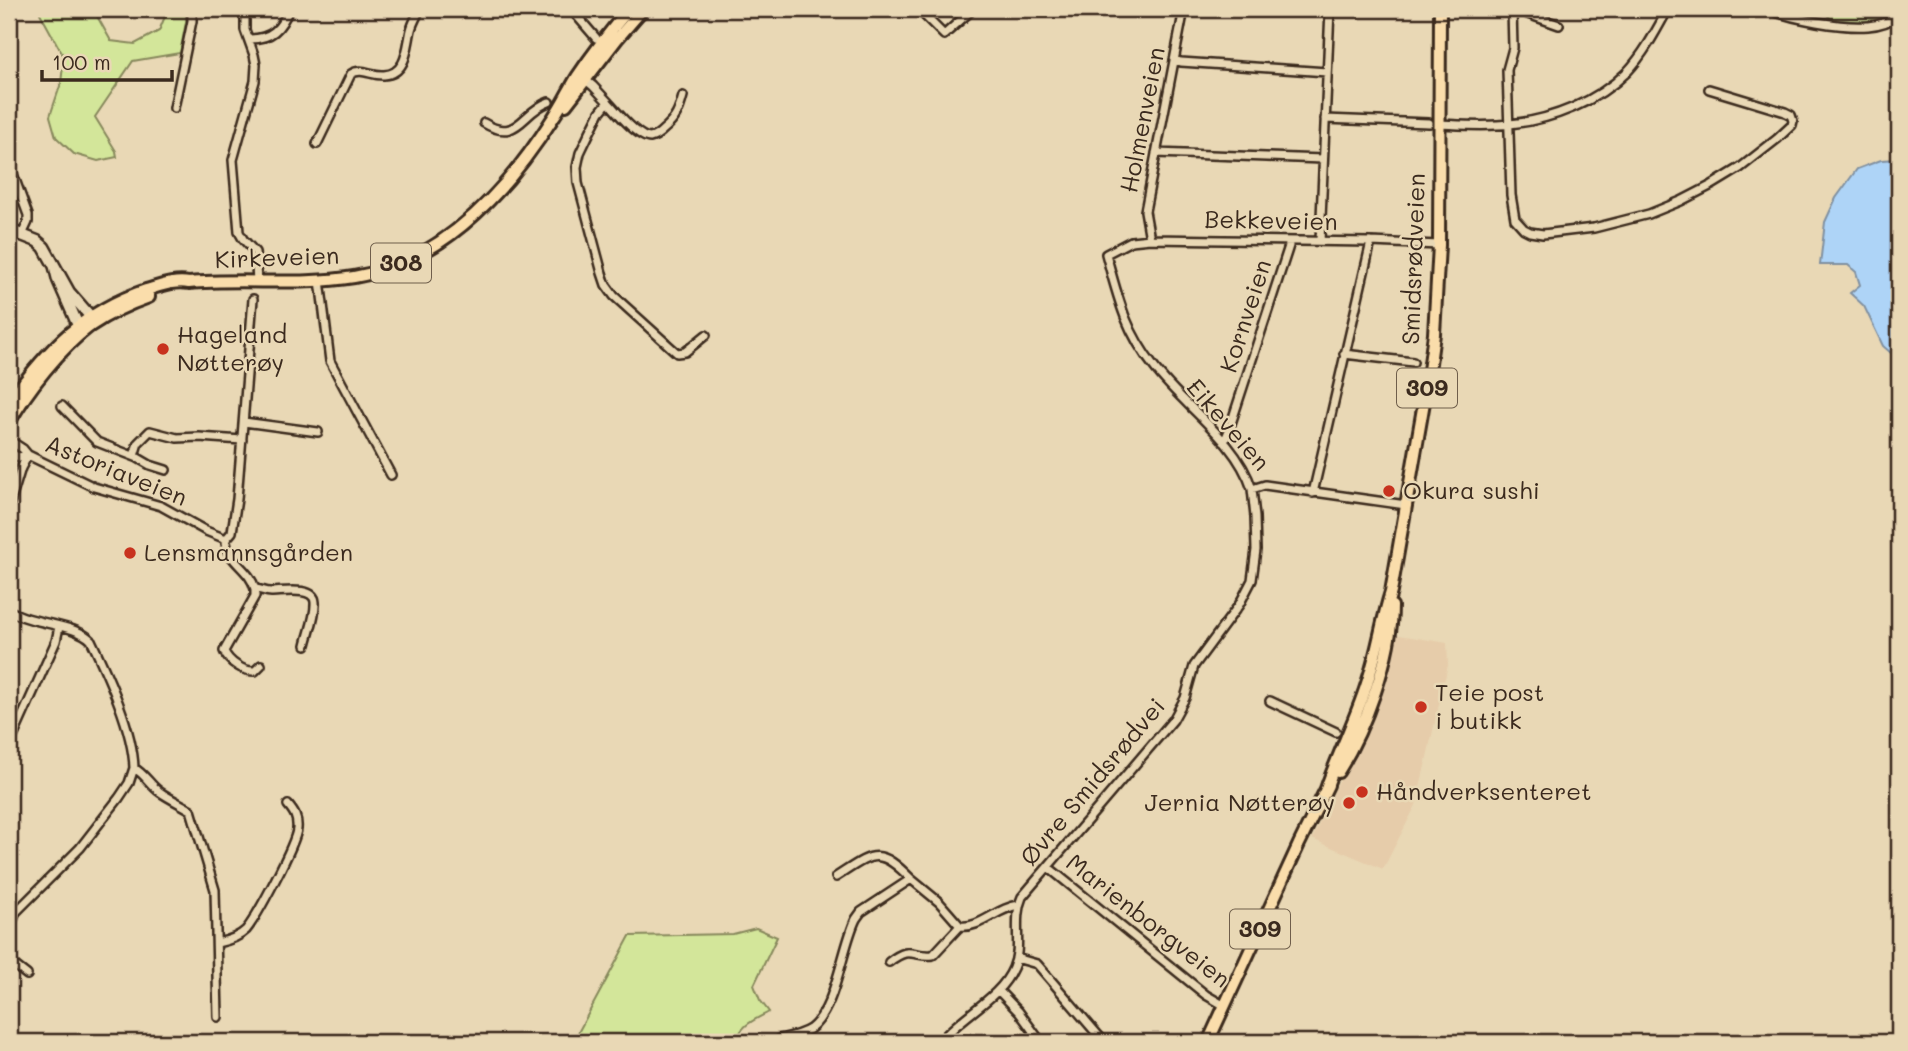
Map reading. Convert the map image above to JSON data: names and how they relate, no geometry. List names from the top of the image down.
{
  "streets": {
    "main road": [
      "Kirkeveien",
      "Smidsrødveien",
      "308",
      "309"
    ],
    "street": [
      "Holmenveien",
      "Bekkeveien",
      "Kornveien",
      "Eikeveien",
      "Astoriaveien",
      "Øvre Smidsrødvei",
      "Marienborgveien"
    ]
  },
  "crossings": [
    ["Holmenveien", "Bekkeveien"],
    ["Bekkeveien", "Smidsrødveien"],
    ["Bekkeveien", "Kornveien"],
    ["Bekkeveien", "Eikeveien"],
    ["Smidsrødveien", "Eikeveien"],
    ["Smidsrødveien", "Marienborgveien"],
    ["Kornveien", "Eikeveien"],
    ["Eikeveien", "Øvre Smidsrødvei"],
    ["Øvre Smidsrødvei", "Marienborgveien"]
  ],
  "places": [
    "Hageland Nøtterøy",
    "Okura sushi",
    "Lensmannsgården",
    "Teie post i butikk",
    "Håndverksenteret",
    "Jernia Nøtterøy"
  ],
  "scale_bar": "100 m"
}
